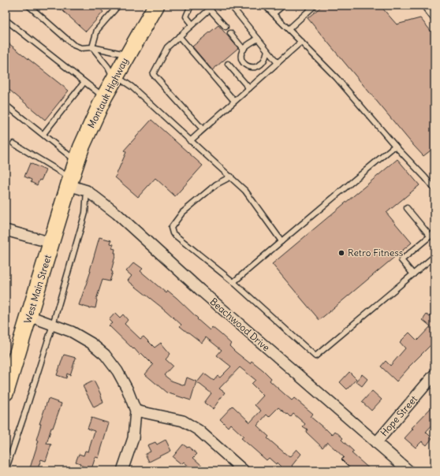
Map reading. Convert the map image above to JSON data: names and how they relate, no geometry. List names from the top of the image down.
{
  "streets": {
    "main road": ["Montauk Highway", "West Main Street"],
    "street": ["Beachwood Drive", "Hope Street"]
  },
  "crossings": [
    ["Montauk Highway", "West Main Street"],
    ["Montauk Highway", "Beachwood Drive"],
    ["West Main Street", "Beachwood Drive"],
    ["Beachwood Drive", "Hope Street"]
  ],
  "places": ["Retro Fitness"]
}
